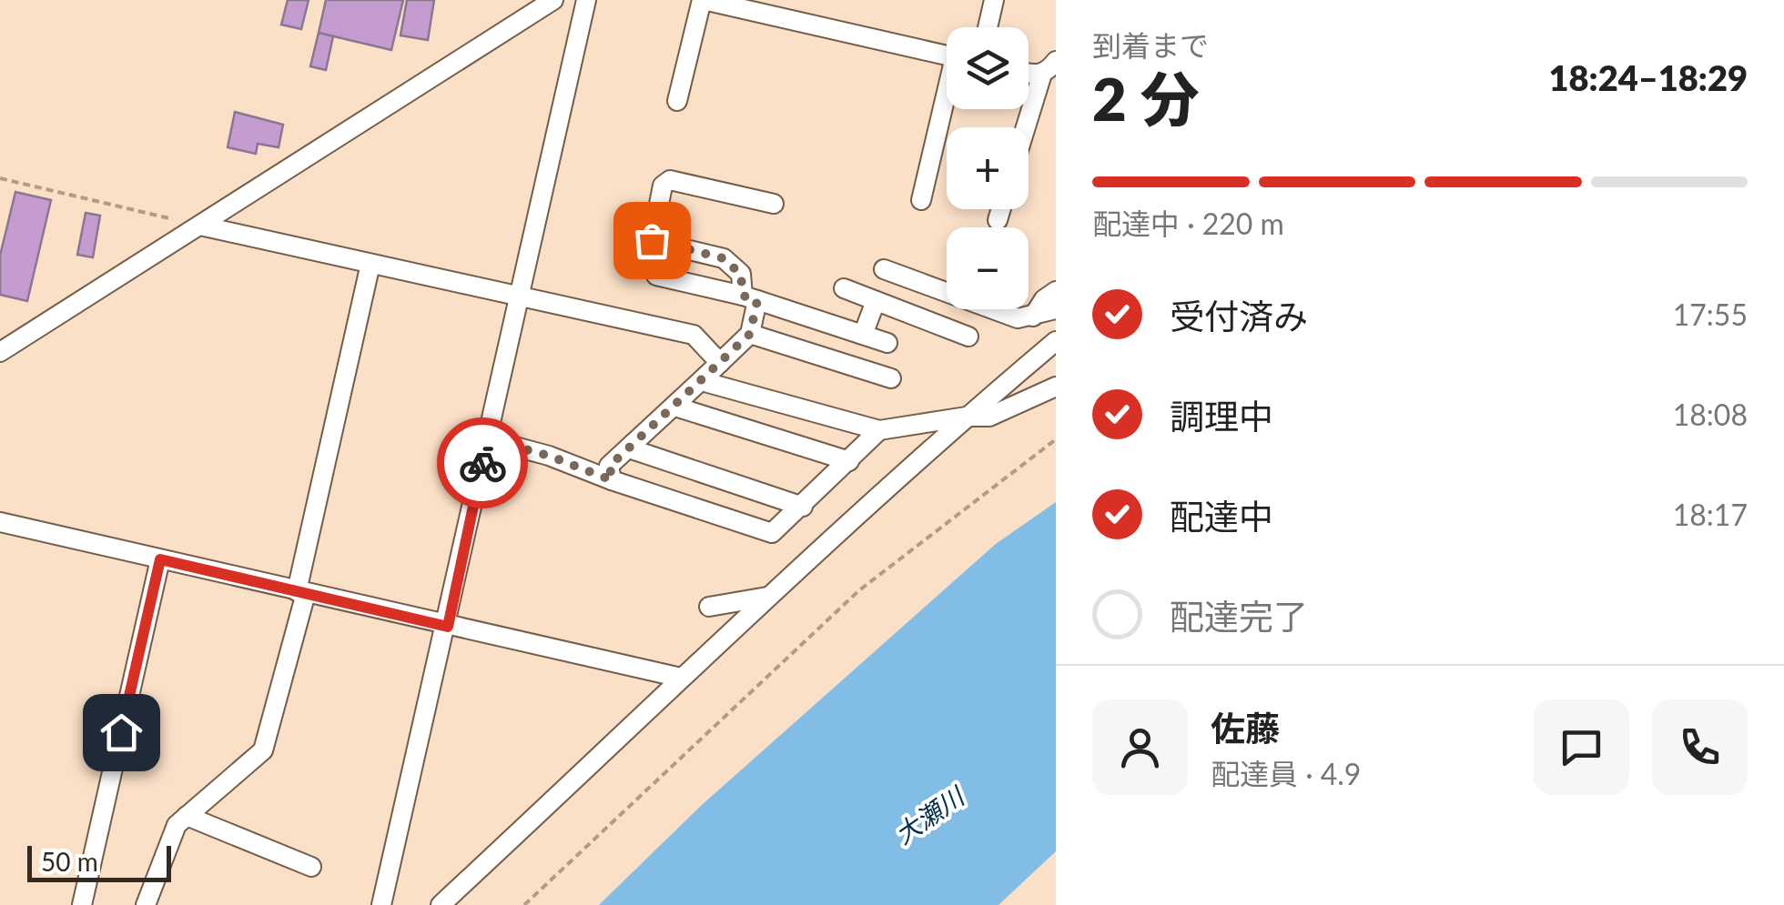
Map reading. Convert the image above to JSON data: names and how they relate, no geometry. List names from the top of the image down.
{
  "water": ["大瀬川"],
  "scale_bar": "50 m",
  "page": {
    "heading": ["2 分", "到着まで", "18:24–18:29"],
    "panel": ["佐藤", "配達員 · 4.9"],
    "map_buttons": ["+", "−"],
    "bar": "配達中 · 220 m",
    "list": [
      ["受付済み", "17:55"],
      ["調理中", "18:08"],
      ["配達中", "18:17"],
      "配達完了"
    ],
    "scale": "50 m"
  }
}
